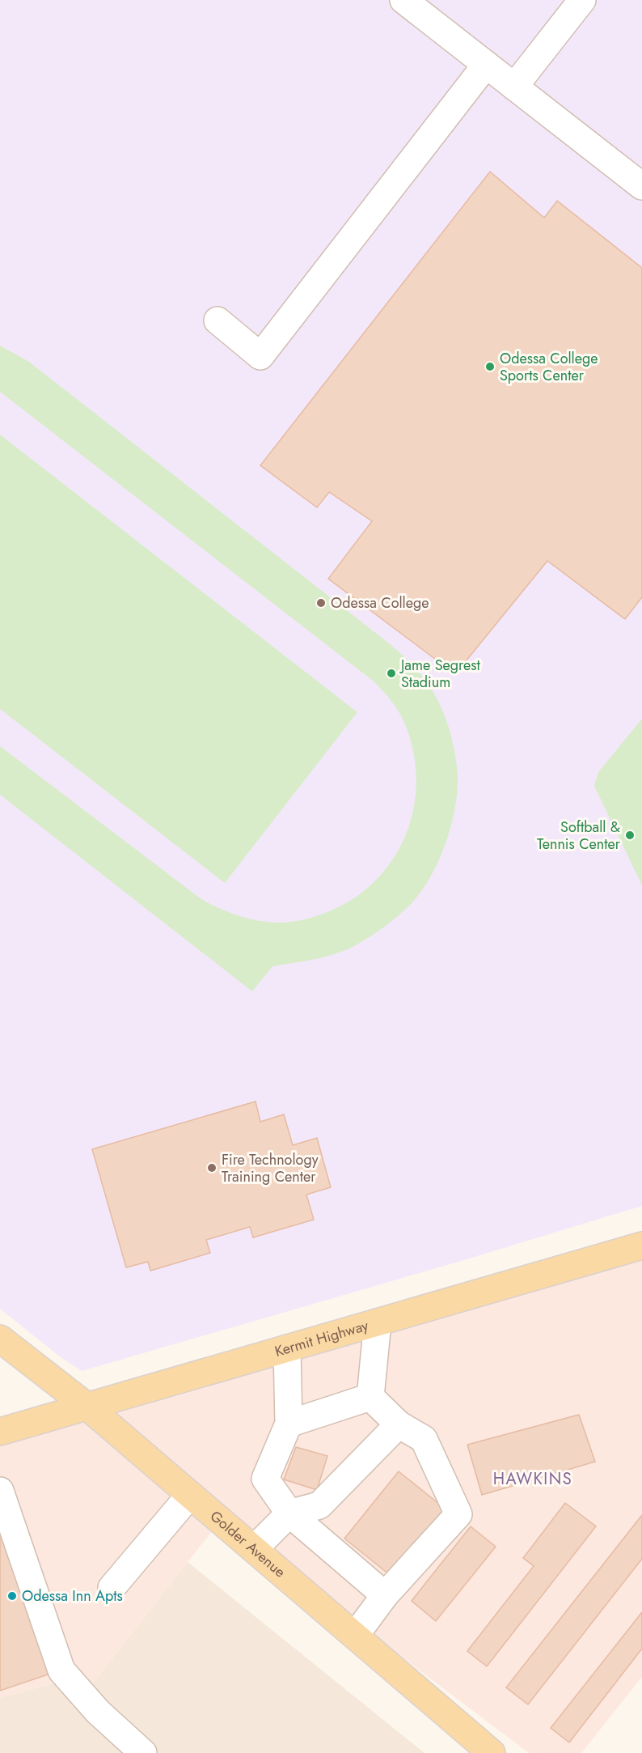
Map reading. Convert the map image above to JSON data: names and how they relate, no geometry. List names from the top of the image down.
{
  "streets": {
    "main road": ["Kermit Highway", "Golder Avenue"]
  },
  "crossings": [
    ["Kermit Highway", "Golder Avenue"]
  ],
  "districts": ["HAWKINS"],
  "places": [
    "Odessa College Sports Center",
    "Odessa College",
    "Jame Segrest Stadium",
    "Softball & Tennis Center",
    "Fire Technology Training Center",
    "Odessa Inn Apts"
  ]
}
